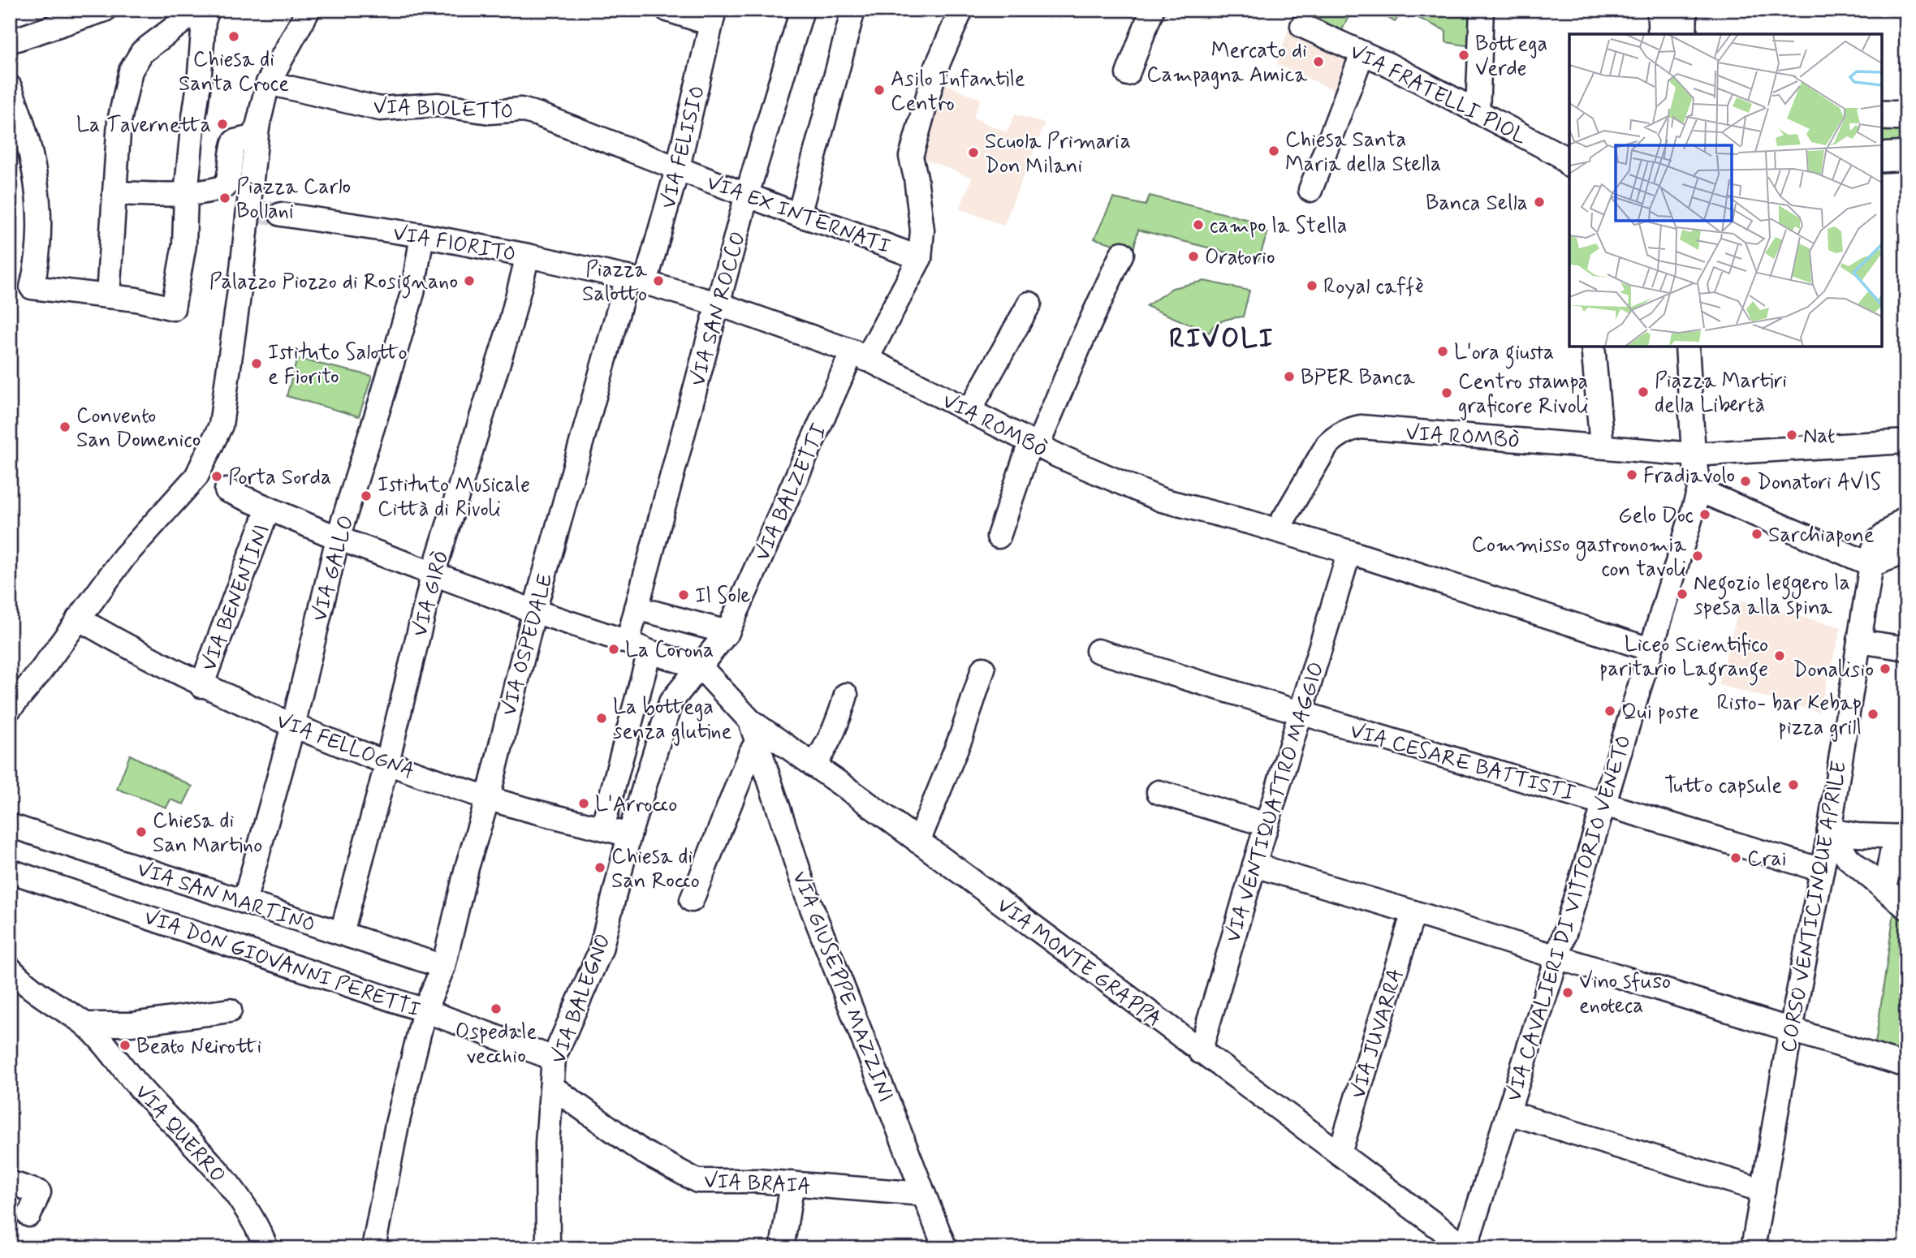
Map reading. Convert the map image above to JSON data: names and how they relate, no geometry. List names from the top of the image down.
{
  "streets": {
    "street": [
      "VIA FRATELLI PIOL",
      "VIA BIOLETTO",
      "VIA FELISIO",
      "VIA EX INTERNATI",
      "VIA FIORITO",
      "VIA SAN ROCCO",
      "VIA ROMBÒ",
      "VIA BALZETTI",
      "VIA GALLO",
      "VIA GIRÒ",
      "VIA BENENTINI",
      "VIA OSPEDALE",
      "VIA FELLOGNA",
      "VIA CESARE BATTISTI",
      "VIA VENTIQUATTRO MAGGIO",
      "VIA SAN MARTINO",
      "CORSO VENTICINQUE APRILE",
      "VIA CAVALIERI DI VITTORIO VENETO",
      "VIA MONTE GRAPPA",
      "VIA DON GIOVANNI PERETTI",
      "VIA GIUSEPPE MAZZINI",
      "VIA BALEGNO",
      "VIA JUVARRA",
      "VIA QUERRO",
      "VIA BRAIA"
    ]
  },
  "crossings": [
    ["VIA BIOLETTO", "VIA FELISIO"],
    ["VIA BIOLETTO", "VIA EX INTERNATI"],
    ["VIA FELISIO", "VIA EX INTERNATI"],
    ["VIA FELISIO", "VIA FIORITO"],
    ["VIA FELISIO", "VIA OSPEDALE"],
    ["VIA EX INTERNATI", "VIA SAN ROCCO"],
    ["VIA EX INTERNATI", "VIA BALZETTI"],
    ["VIA FIORITO", "VIA GALLO"],
    ["VIA FIORITO", "VIA GIRÒ"],
    ["VIA FIORITO", "VIA OSPEDALE"],
    ["VIA SAN ROCCO", "VIA ROMBÒ"],
    ["VIA ROMBÒ", "VIA BALZETTI"],
    ["VIA ROMBÒ", "VIA VENTIQUATTRO MAGGIO"],
    ["VIA ROMBÒ", "VIA CAVALIERI DI VITTORIO VENETO"],
    ["VIA BALZETTI", "VIA MONTE GRAPPA"],
    ["VIA BALZETTI", "VIA BALEGNO"],
    ["VIA GALLO", "VIA FELLOGNA"],
    ["VIA GALLO", "VIA SAN MARTINO"],
    ["VIA GIRÒ", "VIA FELLOGNA"],
    ["VIA GIRÒ", "VIA SAN MARTINO"],
    ["VIA BENENTINI", "VIA FELLOGNA"],
    ["VIA OSPEDALE", "VIA FELLOGNA"],
    ["VIA OSPEDALE", "VIA SAN MARTINO"],
    ["VIA OSPEDALE", "VIA DON GIOVANNI PERETTI"],
    ["VIA FELLOGNA", "VIA BALEGNO"],
    ["VIA CESARE BATTISTI", "VIA VENTIQUATTRO MAGGIO"],
    ["VIA CESARE BATTISTI", "CORSO VENTICINQUE APRILE"],
    ["VIA CESARE BATTISTI", "VIA CAVALIERI DI VITTORIO VENETO"],
    ["VIA VENTIQUATTRO MAGGIO", "VIA MONTE GRAPPA"],
    ["VIA CAVALIERI DI VITTORIO VENETO", "VIA MONTE GRAPPA"],
    ["VIA MONTE GRAPPA", "VIA GIUSEPPE MAZZINI"],
    ["VIA MONTE GRAPPA", "VIA BALEGNO"],
    ["VIA MONTE GRAPPA", "VIA JUVARRA"],
    ["VIA DON GIOVANNI PERETTI", "VIA BALEGNO"],
    ["VIA GIUSEPPE MAZZINI", "VIA BRAIA"],
    ["VIA BALEGNO", "VIA BRAIA"]
  ],
  "districts": ["RIVOLI"],
  "places": [
    "Chiesa di Santa Croce",
    "Bottega Verde",
    "Mercato di Campagna Amica",
    "Asilo Infantile Centro",
    "La Tavernetta",
    "Chiesa Santa Maria della Stella",
    "Scuola Primaria Don Milani",
    "Piazza Carlo Bollani",
    "Banca Sella",
    "campo la Stella",
    "Oratorio",
    "Palazzo Piozzo di Rosignano",
    "Piazza Salotto",
    "Royal caffè",
    "L'ora giusta",
    "Istituto Salotto e Fiorito",
    "BPER Banca",
    "Piazza Martiri della Libertà",
    "Centro stampa graficore Rivoli",
    "Convento San Domenico",
    "Nat",
    "Fradiavolo",
    "Porta Sorda",
    "Donatori AVIS",
    "Istituto Musicale Città di Rivoli",
    "Gelo Doc",
    "Sarchiapone",
    "Commisso gastronomia con tavoli",
    "Negozio leggero la spesa alla spina",
    "Il Sole",
    "La Corona",
    "Liceo Scientifico paritario Lagrange",
    "Donalisio",
    "Qui poste",
    "Risto- bar Kebap pizza grill",
    "La bottega senza glutine",
    "Tutto capsule",
    "L'Arrocco",
    "Chiesa di San Martino",
    "Crai",
    "Chiesa di San Rocco",
    "Vino sfuso enoteca",
    "Ospedale vecchio",
    "Beato Neirotti"
  ]
}
